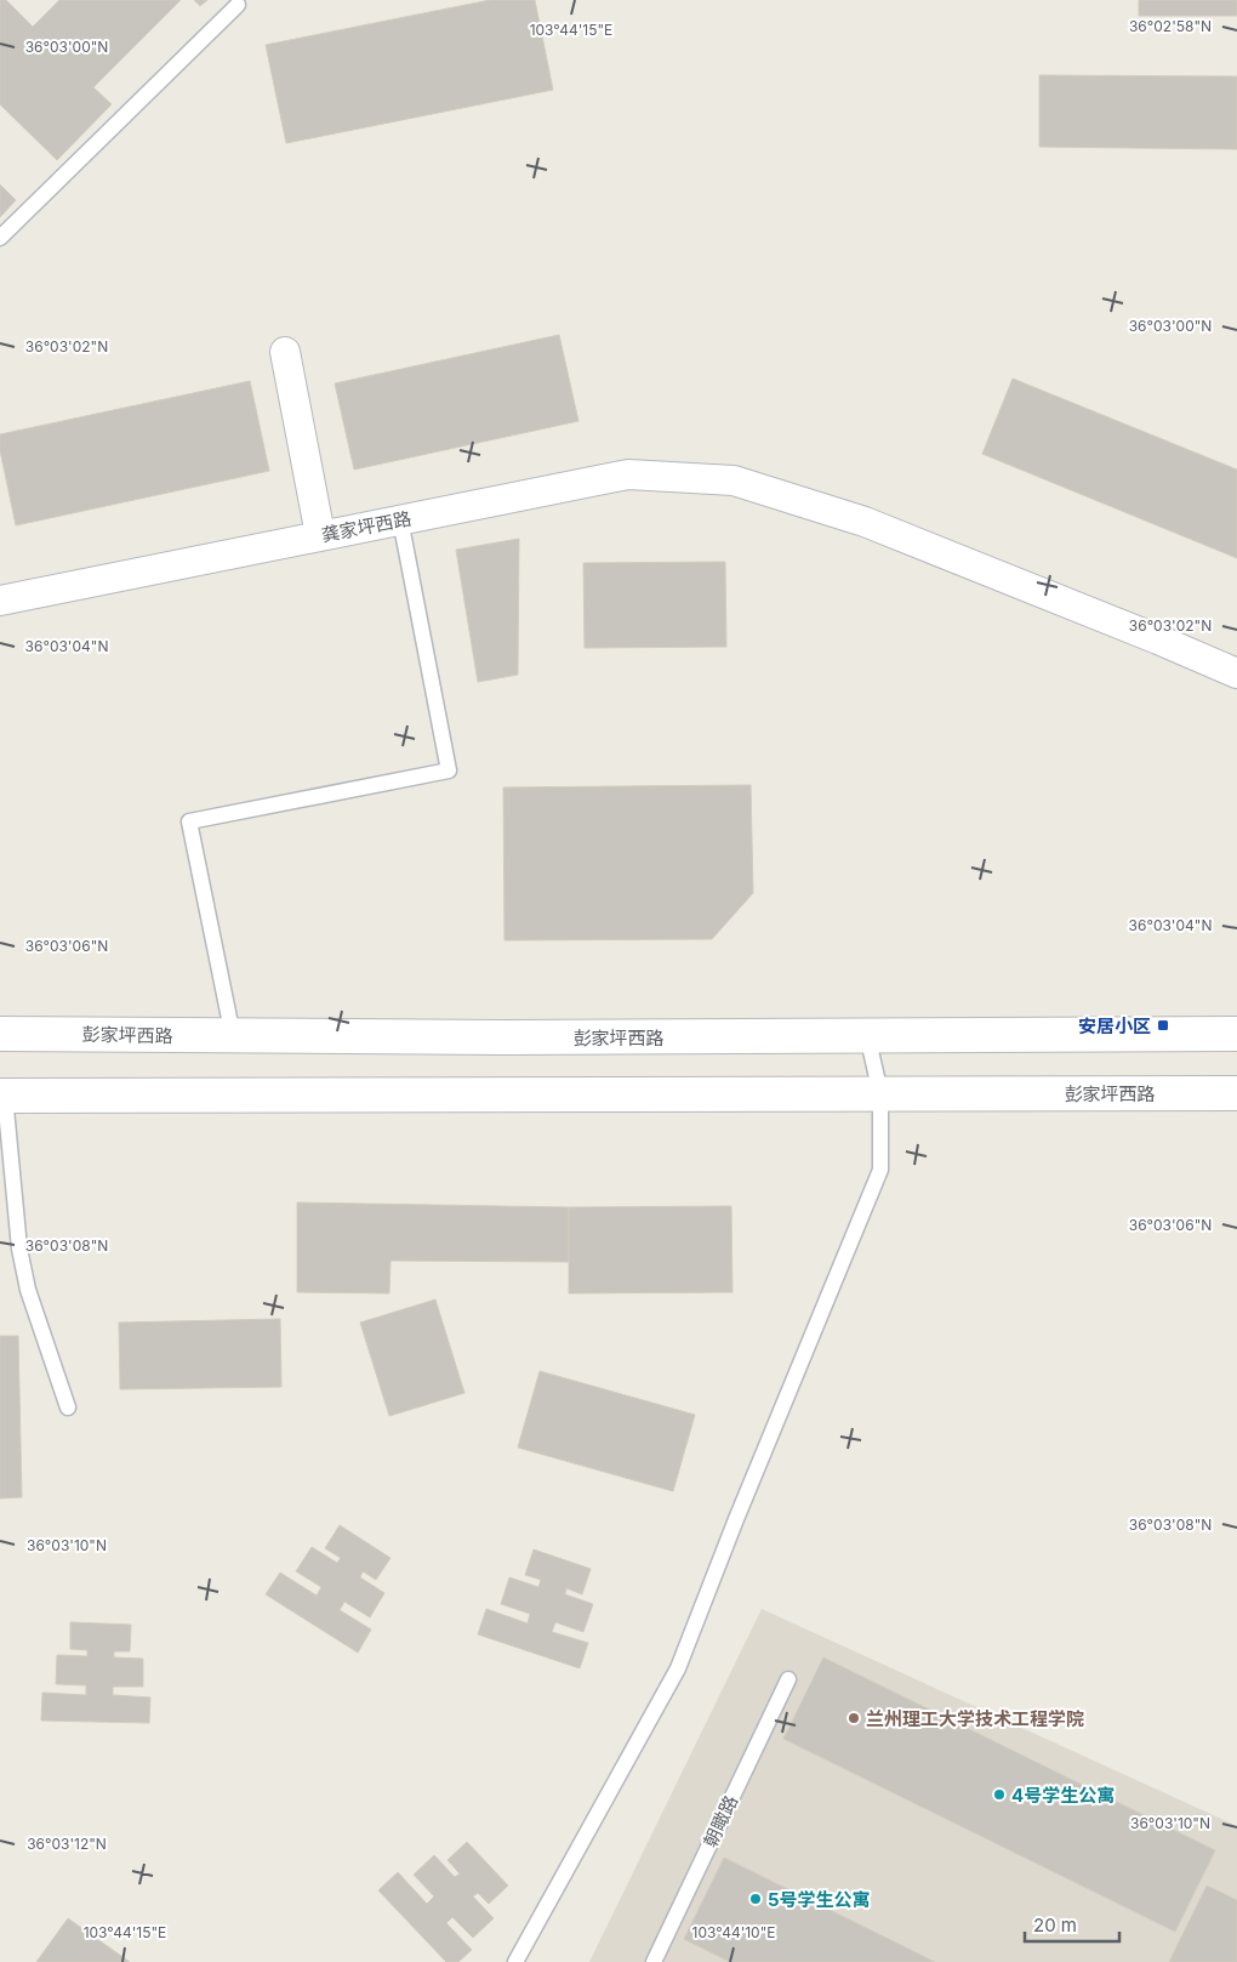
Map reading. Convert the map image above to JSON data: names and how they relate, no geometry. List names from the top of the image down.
{
  "streets": {
    "main road": ["彭家坪西路"],
    "street": ["龚家坪西路"],
    "lane": ["朝瞰路"]
  },
  "places": {
    "transit": ["安居小区"],
    "other": ["兰州理工大学技术工程学院", "4号学生公寓", "5号学生公寓"]
  },
  "scale_bar": "20 m",
  "coordinates": [
    "36°02'58\"N",
    "103°44'15\"E",
    "36°03'00\"N",
    "36°03'02\"N",
    "36°03'04\"N",
    "36°03'06\"N",
    "36°03'08\"N",
    "36°03'10\"N",
    "36°03'12\"N",
    "103°44'10\"E"
  ]
}
